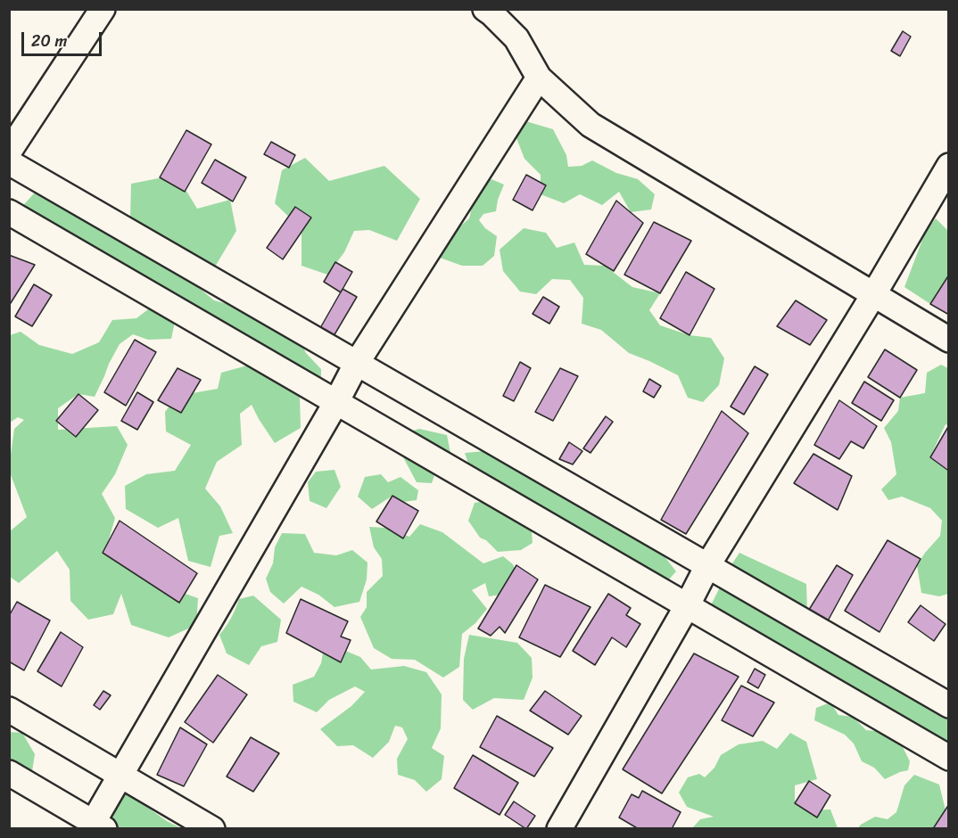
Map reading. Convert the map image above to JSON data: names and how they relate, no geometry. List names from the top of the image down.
{
  "scale_bar": "20 m"
}
